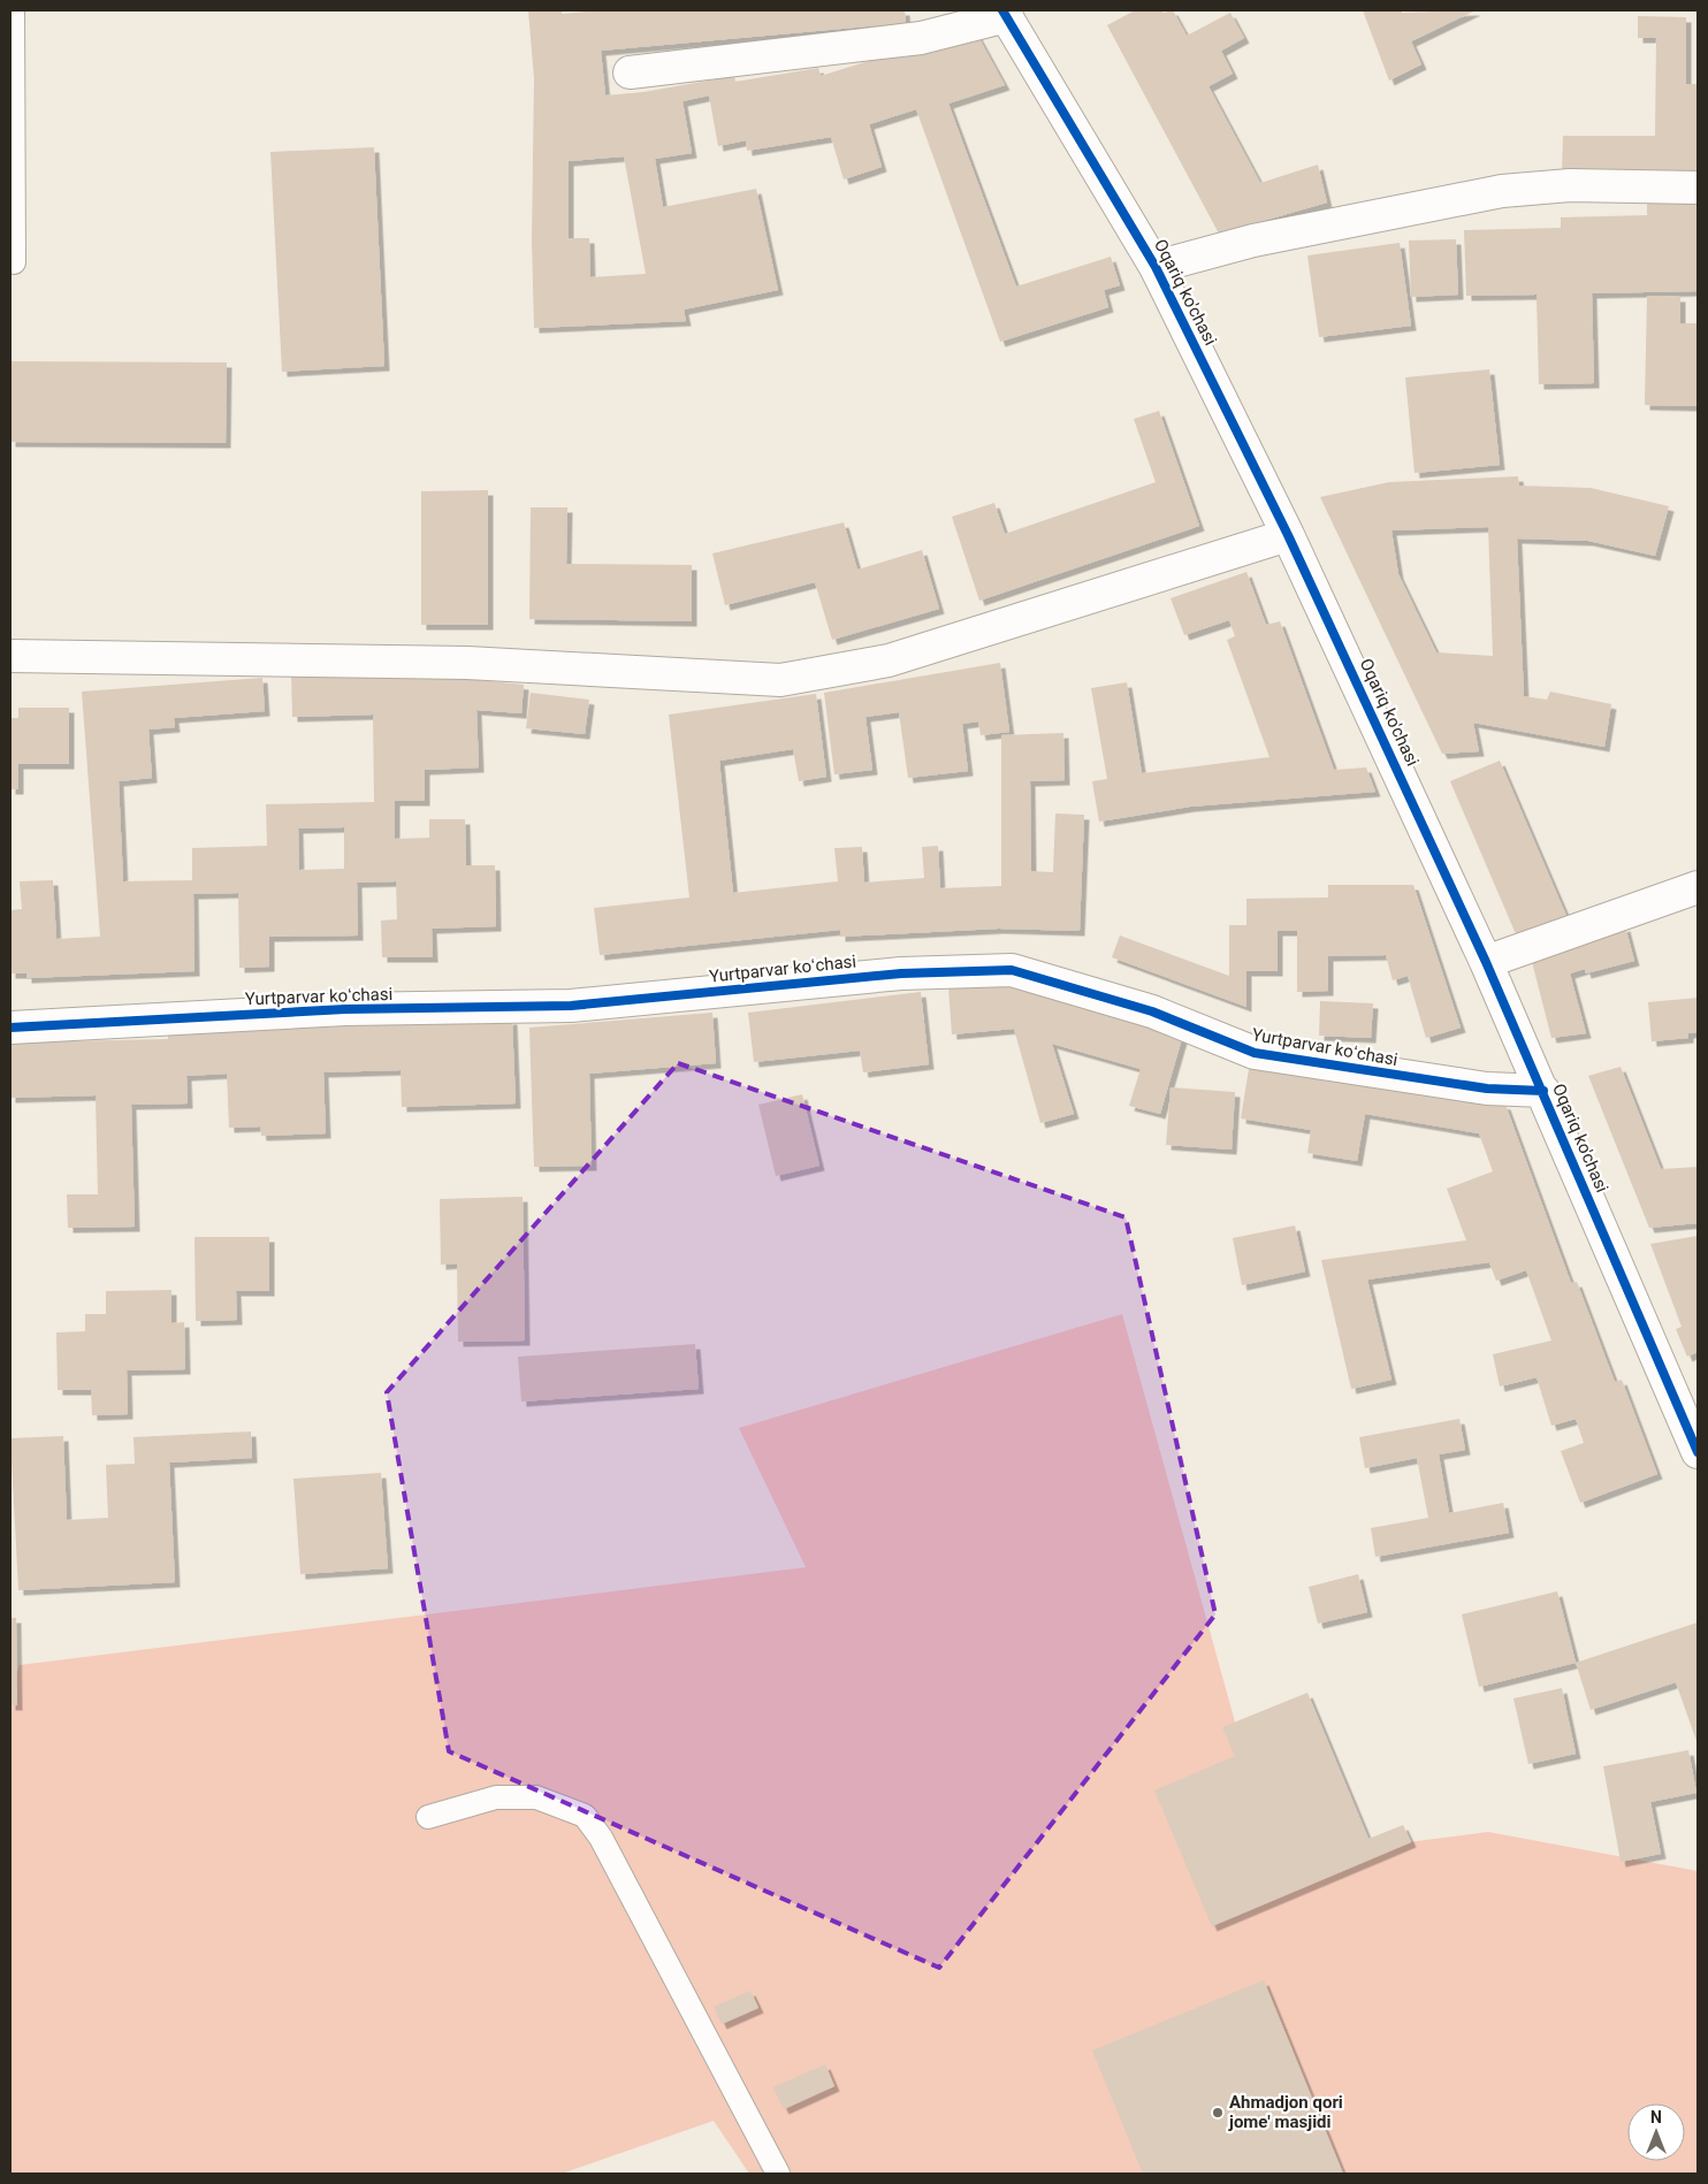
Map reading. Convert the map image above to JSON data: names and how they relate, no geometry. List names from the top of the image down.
{
  "streets": {
    "street": ["Oqariq ko'chasi", "Yurtparvar koʻchasi"]
  },
  "crossings": [
    ["Oqariq ko'chasi", "Yurtparvar koʻchasi"]
  ],
  "places": ["Ahmadjon qori jome' masjidi"],
  "north": "top"
}
